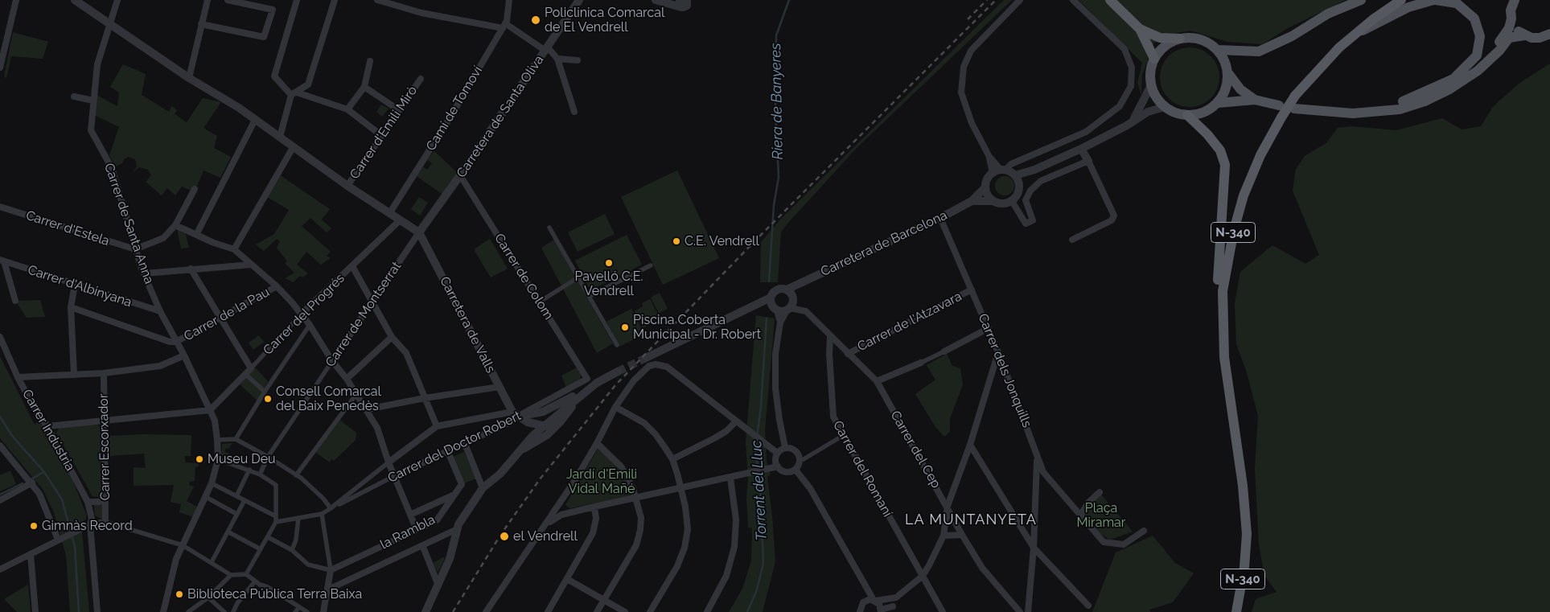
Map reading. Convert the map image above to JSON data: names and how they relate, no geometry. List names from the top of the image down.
{
  "streets": {
    "highway": ["N-340"],
    "street": [
      "Camí de Tomoví",
      "Carretera de Santa Oliva",
      "Carrer d'Emili Mirò",
      "Carrer de Santa Anna",
      "Carrer d'Estela",
      "Carretera de Barcelona",
      "Carrer de Colom",
      "Carrer d'Albinyana",
      "Carrer de la Pau",
      "Carrer del Progrés",
      "Carrer de Montserrat",
      "Carrer de l'Atzavara",
      "Carretera de Valls",
      "Carrer dels Jonquills",
      "Carrer Indústria",
      "Carrer Escorxador",
      "Carrer del Doctor Robert",
      "Carrer del Cep",
      "Carrer del Romaní",
      "la Rambla"
    ]
  },
  "crossings": [
    ["Carretera de Santa Oliva", "Carrer de Colom"],
    ["Carretera de Santa Oliva", "Carrer de Montserrat"],
    ["Carretera de Santa Oliva", "Carretera de Valls"],
    ["Carrer de Santa Anna", "Carrer d'Estela"],
    ["Carrer de Santa Anna", "Carrer d'Albinyana"],
    ["Carrer de Santa Anna", "Carrer de la Pau"],
    ["Carrer de Santa Anna", "Carrer del Progrés"],
    ["Carretera de Barcelona", "Carrer dels Jonquills"],
    ["Carretera de Barcelona", "Carrer del Cep"],
    ["Carrer de Colom", "Carrer del Doctor Robert"],
    ["Carrer de Montserrat", "Carretera de Valls"],
    ["Carrer de l'Atzavara", "Carrer dels Jonquills"],
    ["Carrer de l'Atzavara", "Carrer del Cep"],
    ["Carretera de Valls", "Carrer del Doctor Robert"],
    ["Carrer del Doctor Robert", "la Rambla"],
    ["Carrer del Cep", "Carrer del Romaní"]
  ],
  "districts": ["LA MUNTANYETA"],
  "water": ["Riera de Banyeres", "Torrent del Lluc"],
  "parks": ["Jardí d'Emili Vidal Mañé", "Plaça Miramar"],
  "places": [
    "Policlinica Comarcal de El Vendrell",
    "C.E. Vendrell",
    "Pavelló C.E. Vendrell",
    "Piscina Coberta Municipal - Dr. Robert",
    "Consell Comarcal del Baix Penedès",
    "Museu Deu",
    "Gimnàs Record",
    "el Vendrell",
    "Biblioteca Pública Terra Baixa"
  ]
}
